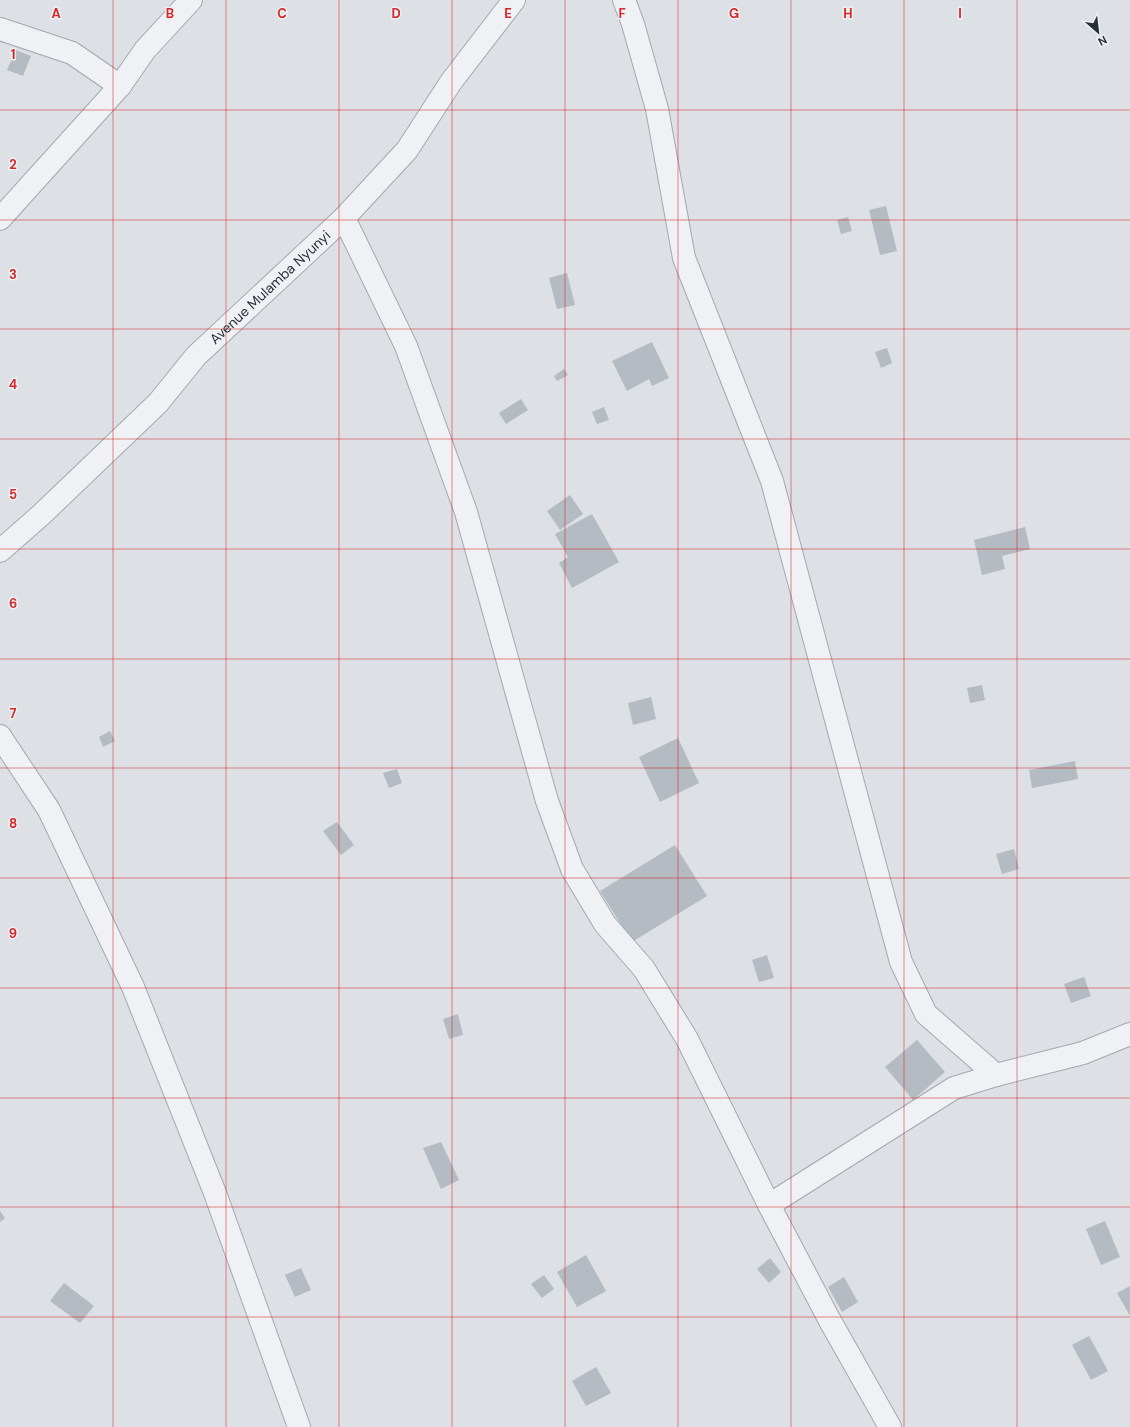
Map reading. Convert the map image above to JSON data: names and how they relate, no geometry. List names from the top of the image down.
{
  "streets": {
    "street": ["Avenue Mulamba Nyunyi"]
  },
  "north": "bottom right",
  "grid": {
    "columns": [
      "A",
      "B",
      "C",
      "D",
      "E",
      "F",
      "G",
      "H",
      "I"
    ],
    "rows": [
      "1",
      "2",
      "3",
      "4",
      "5",
      "6",
      "7",
      "8",
      "9"
    ]
  }
}
